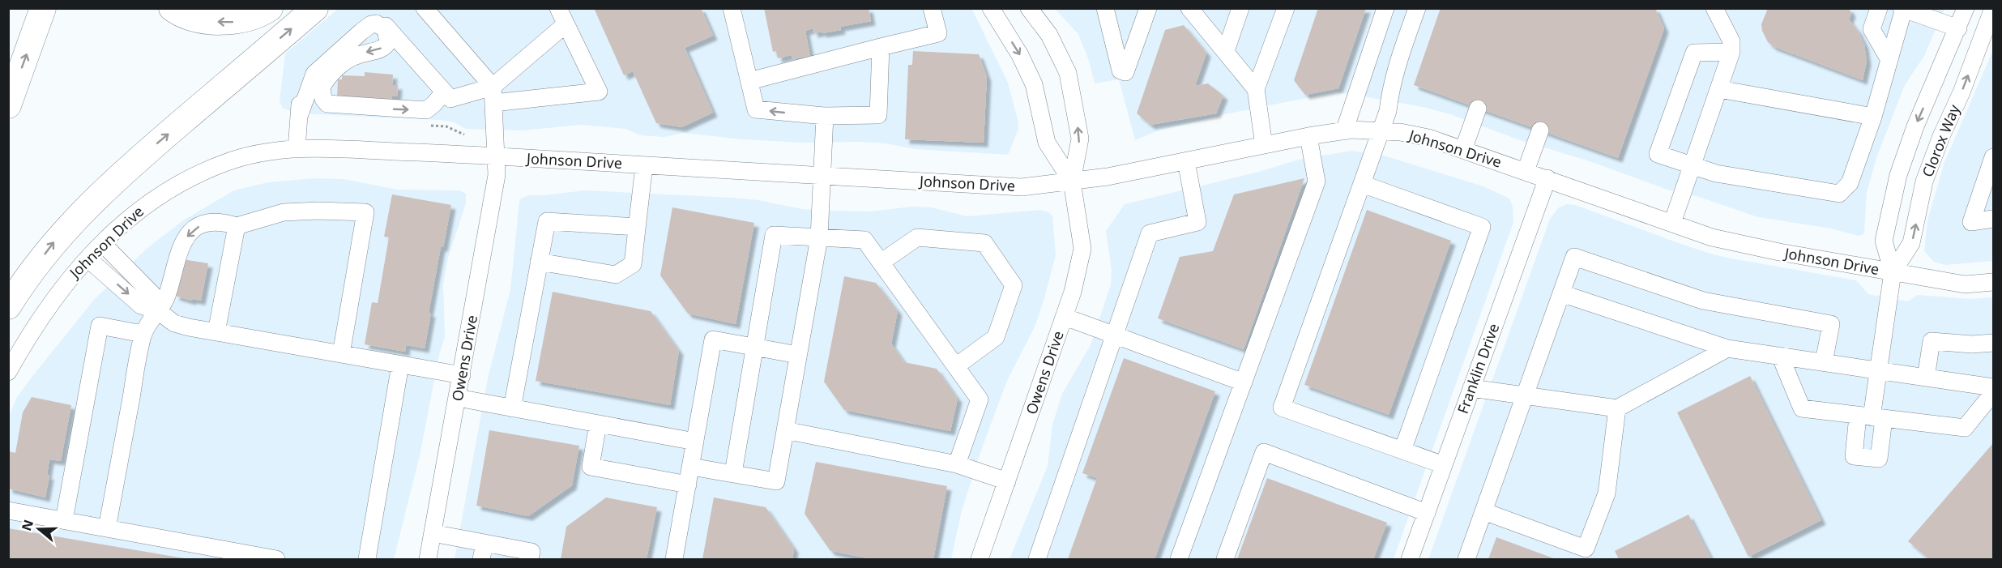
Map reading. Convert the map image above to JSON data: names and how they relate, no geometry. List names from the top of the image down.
{
  "streets": {
    "street": [
      "Clorox Way",
      "Johnson Drive",
      "Owens Drive",
      "Franklin Drive"
    ]
  },
  "crossings": [
    ["Clorox Way", "Johnson Drive"],
    ["Johnson Drive", "Owens Drive"],
    ["Johnson Drive", "Franklin Drive"]
  ],
  "north": "left"
}
